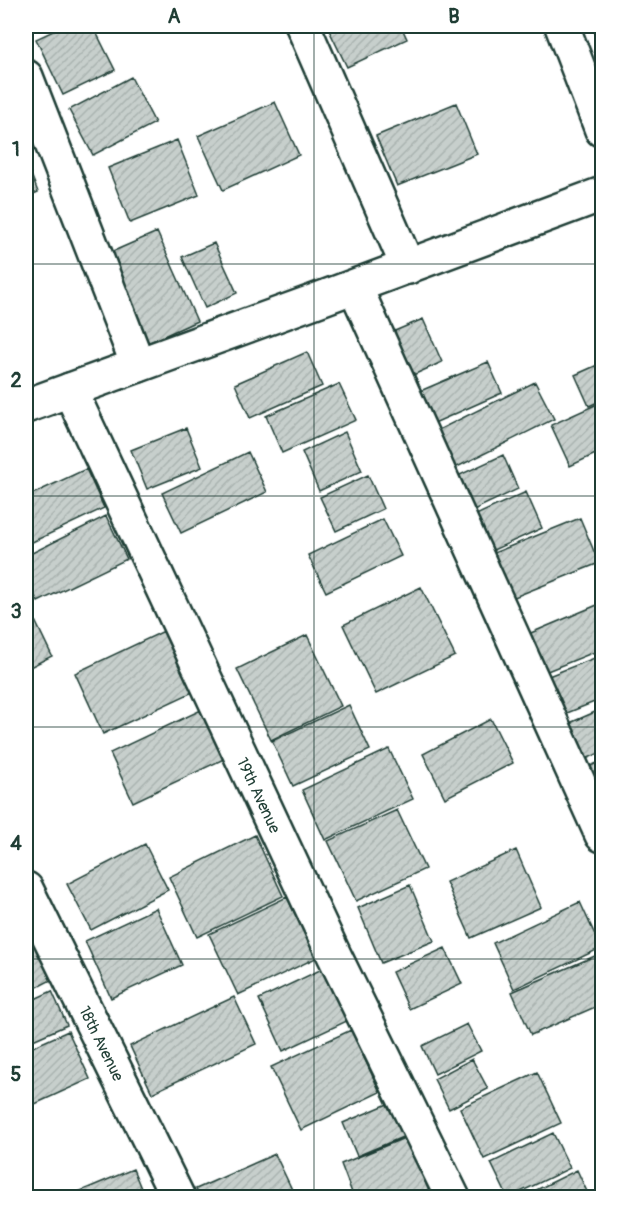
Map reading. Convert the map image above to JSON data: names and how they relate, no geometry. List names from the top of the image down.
{
  "streets": {
    "street": ["19th Avenue", "18th Avenue"]
  },
  "grid": {
    "columns": ["A", "B"],
    "rows": [
      "1",
      "2",
      "3",
      "4",
      "5"
    ]
  }
}
